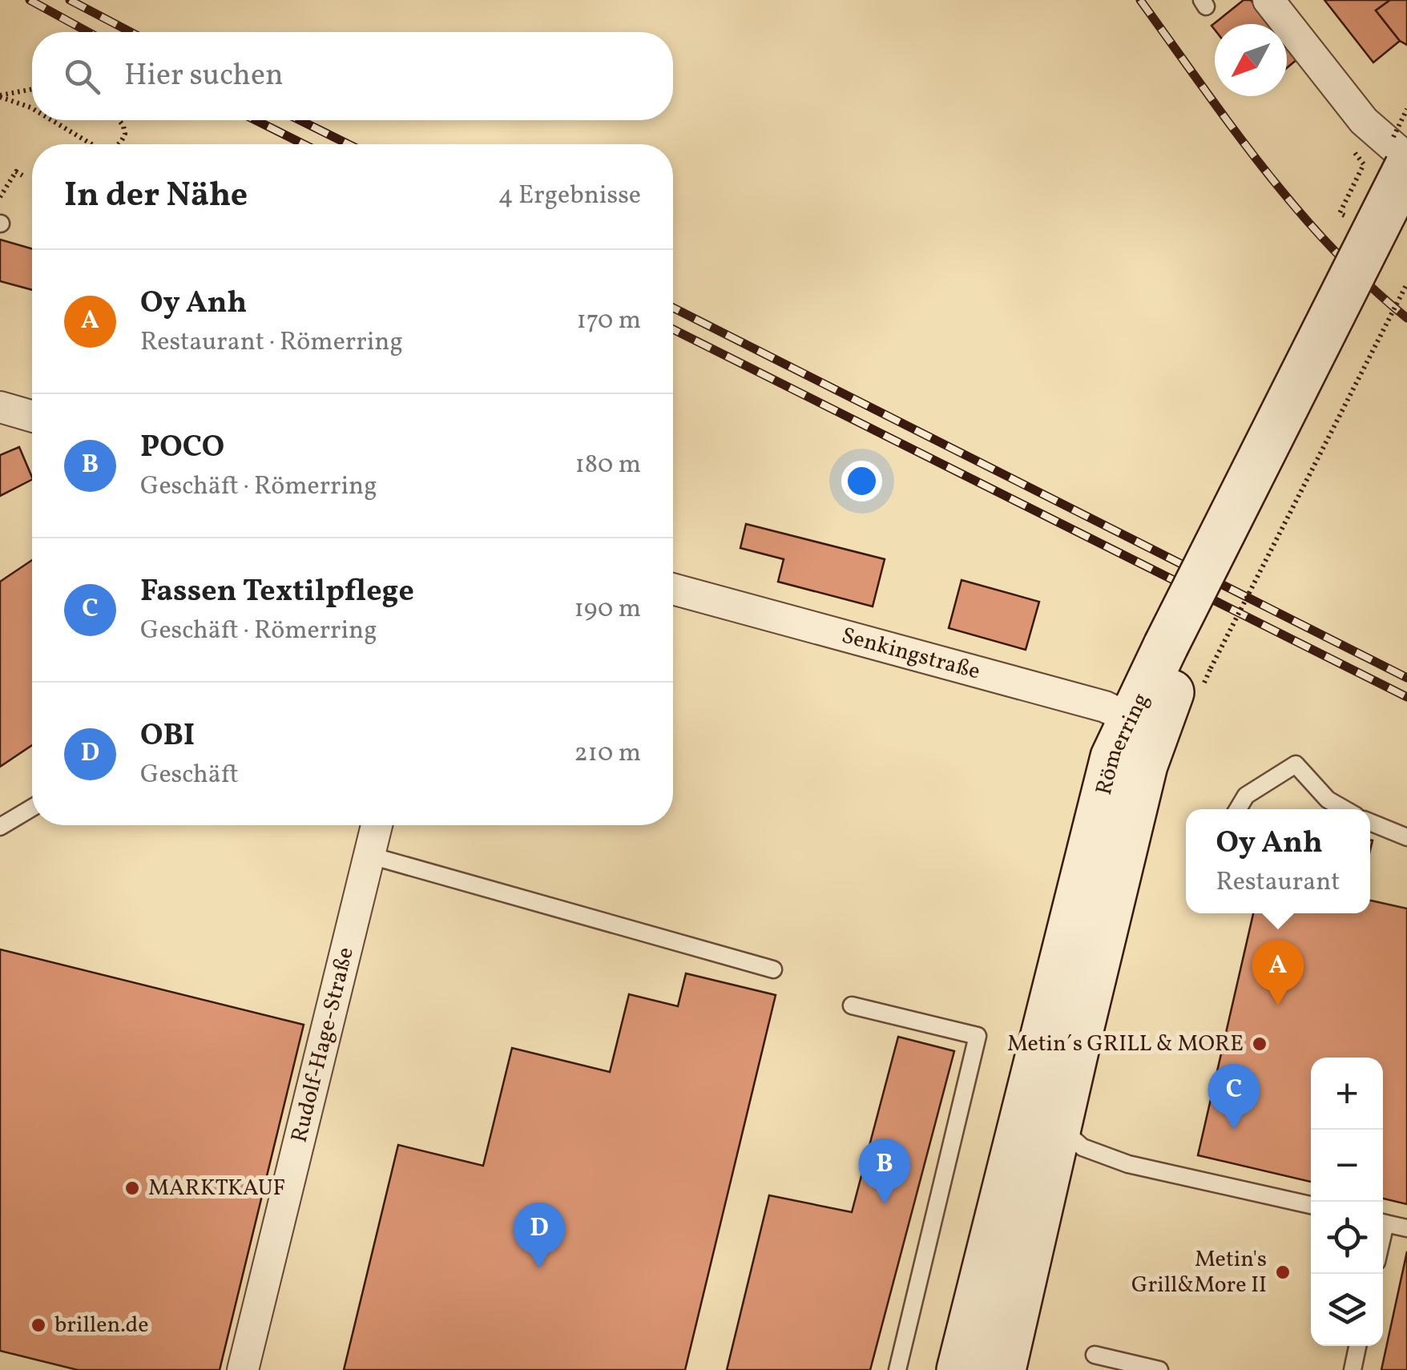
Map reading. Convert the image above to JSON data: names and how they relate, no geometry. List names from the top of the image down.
{
  "streets": {
    "main road": ["Römerring"],
    "street": ["Senkingstraße", "Rudolf-Hage-Straße"]
  },
  "crossings": [
    ["Senkingstraße", "Römerring"]
  ],
  "places": [
    "Metin´s GRILL & MORE",
    "MARKTKAUF",
    "Metin's Grill&More II",
    "brillen.de"
  ],
  "north": "bottom left",
  "page": {
    "search": "Hier suchen",
    "heading": ["In der Nähe", "4 Ergebnisse"],
    "list": [
      {
        "mark": "A",
        "name": "Oy Anh",
        "note": "Restaurant · Römerring",
        "value": "170 m"
      },
      {
        "mark": "B",
        "name": "POCO",
        "note": "Geschäft · Römerring",
        "value": "180 m"
      },
      {
        "mark": "C",
        "name": "Fassen Textilpflege",
        "note": "Geschäft · Römerring",
        "value": "190 m"
      },
      {
        "mark": "D",
        "name": "OBI",
        "note": "Geschäft",
        "value": "210 m"
      }
    ],
    "popup": ["Oy Anh", "Restaurant"],
    "pins": [
      "A",
      "C",
      "B",
      "D"
    ],
    "map_buttons": ["+", "−"]
  }
}
